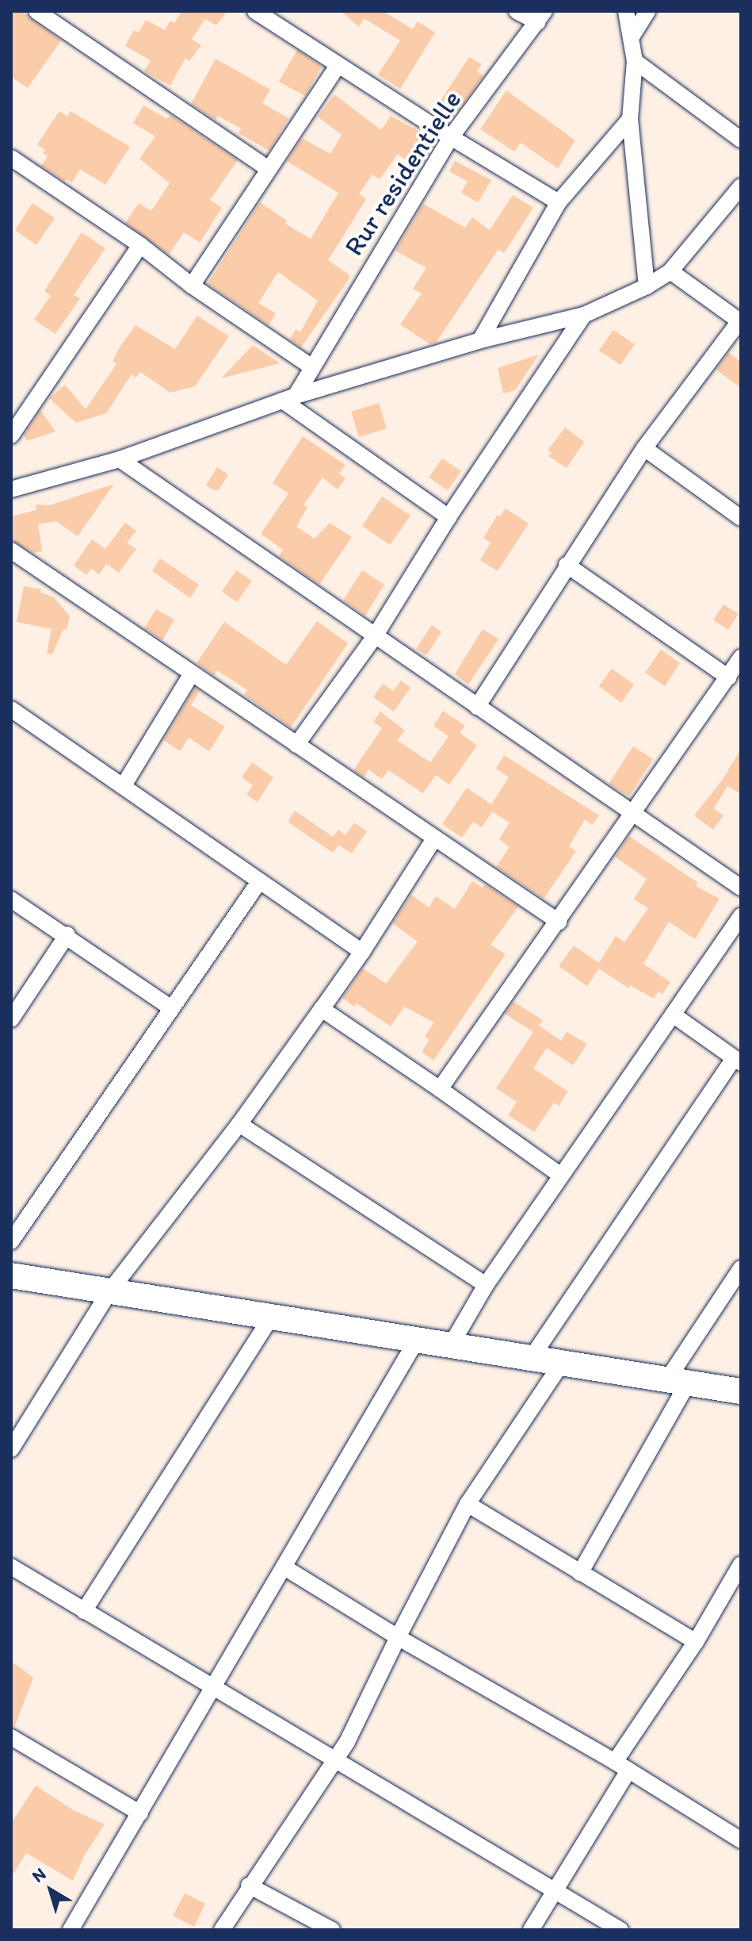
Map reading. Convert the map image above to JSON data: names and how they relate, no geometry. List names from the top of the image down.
{
  "streets": {
    "street": ["Rur residentielle"]
  },
  "north": "top left"
}
